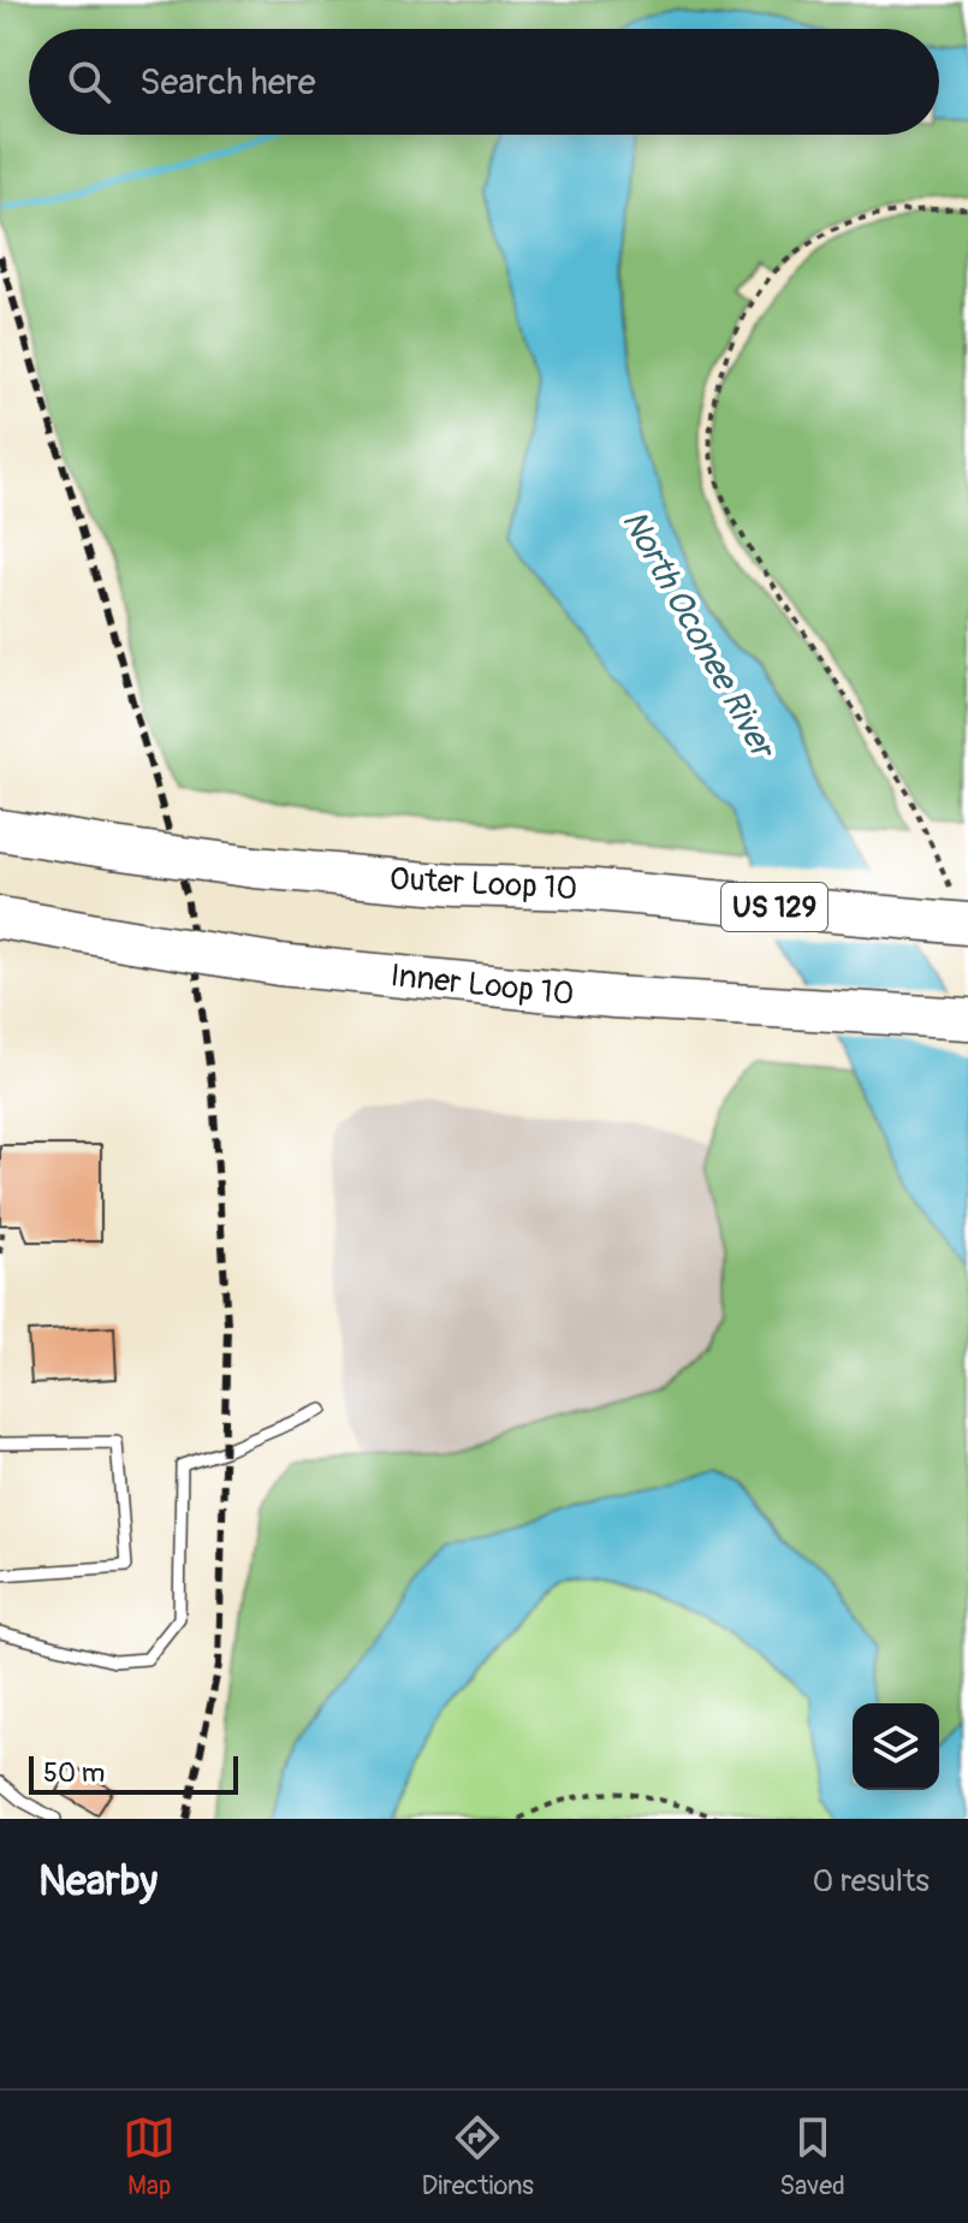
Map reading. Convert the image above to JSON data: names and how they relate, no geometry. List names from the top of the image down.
{
  "streets": {
    "highway": ["Outer Loop 10", "US 129", "Inner Loop 10"]
  },
  "water": ["North Oconee River"],
  "scale_bar": "50 m",
  "page": {
    "search": "Search here",
    "scale": "50 m",
    "heading": ["Nearby", "0 results"],
    "nav": ["Map", "Directions", "Saved"]
  }
}
